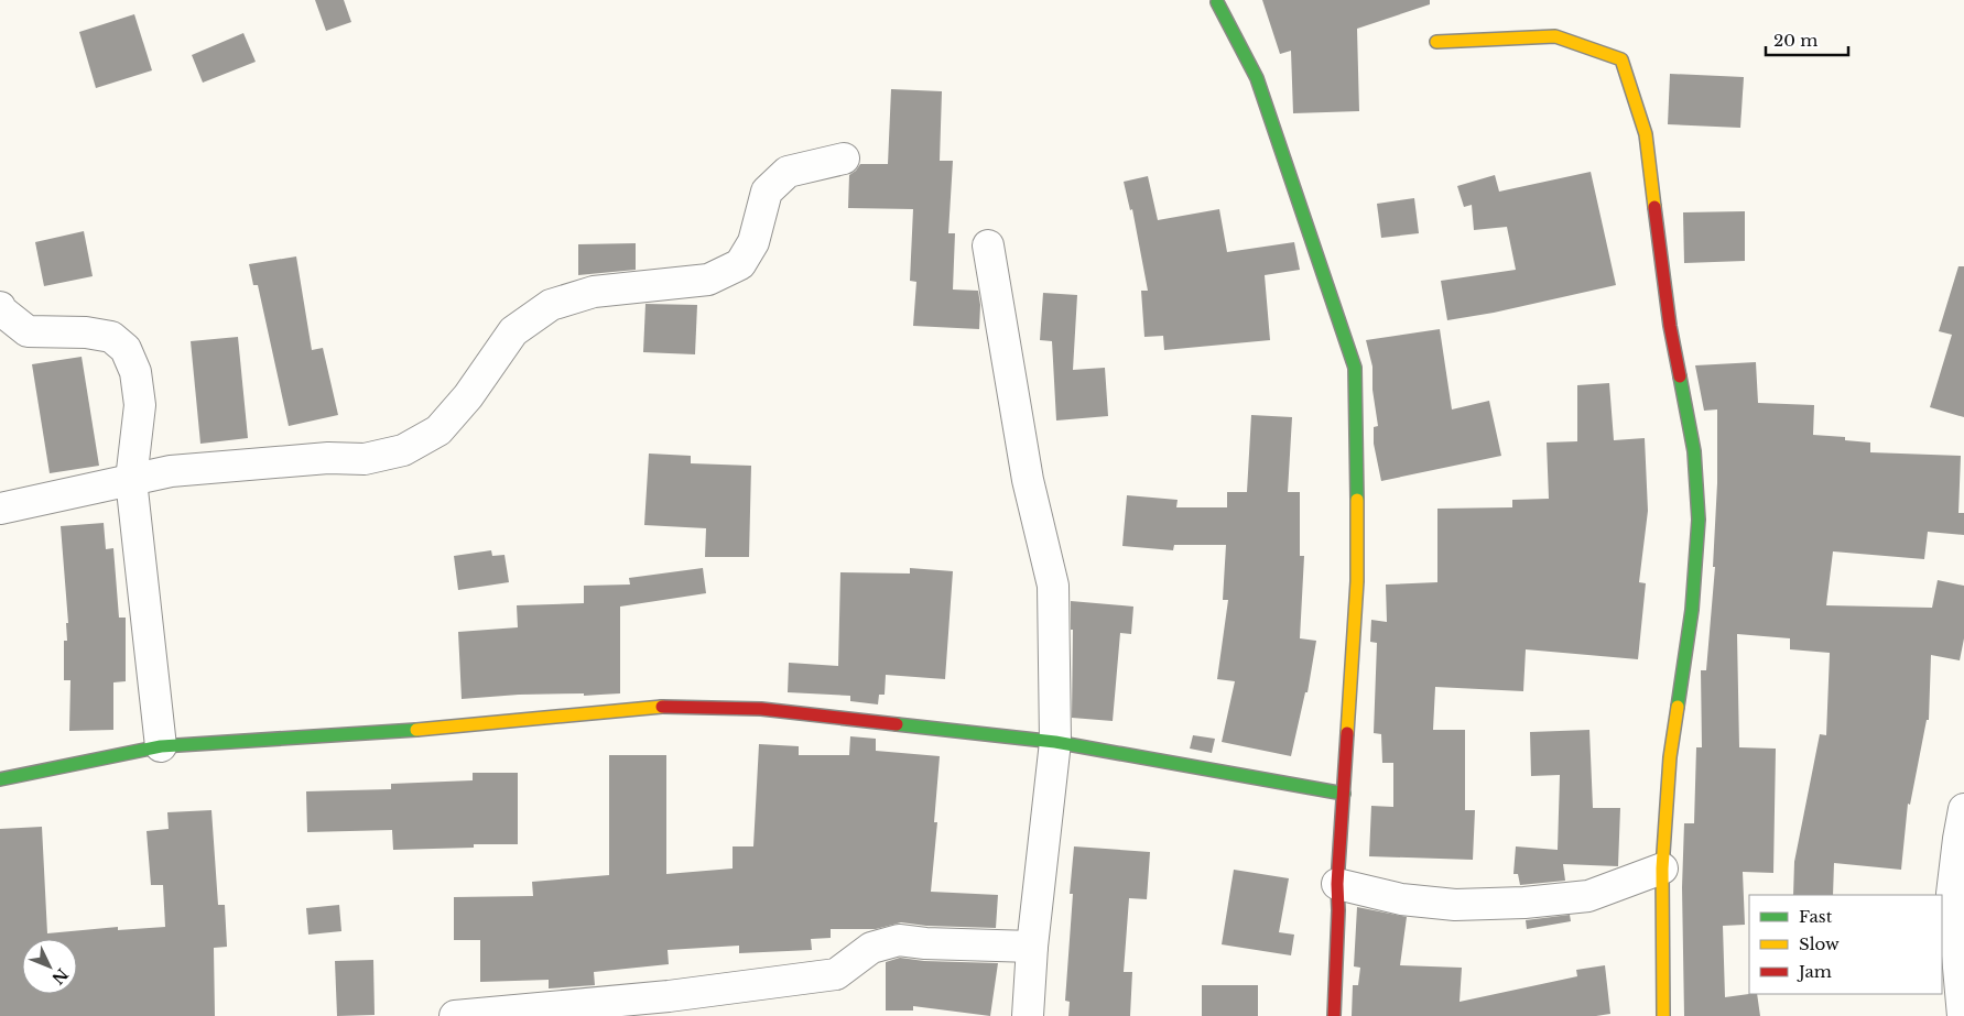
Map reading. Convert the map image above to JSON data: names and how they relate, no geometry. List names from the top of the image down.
{
  "legend": ["Fast", "Slow", "Jam"],
  "scale_bar": "20 m",
  "north": "bottom right"
}
